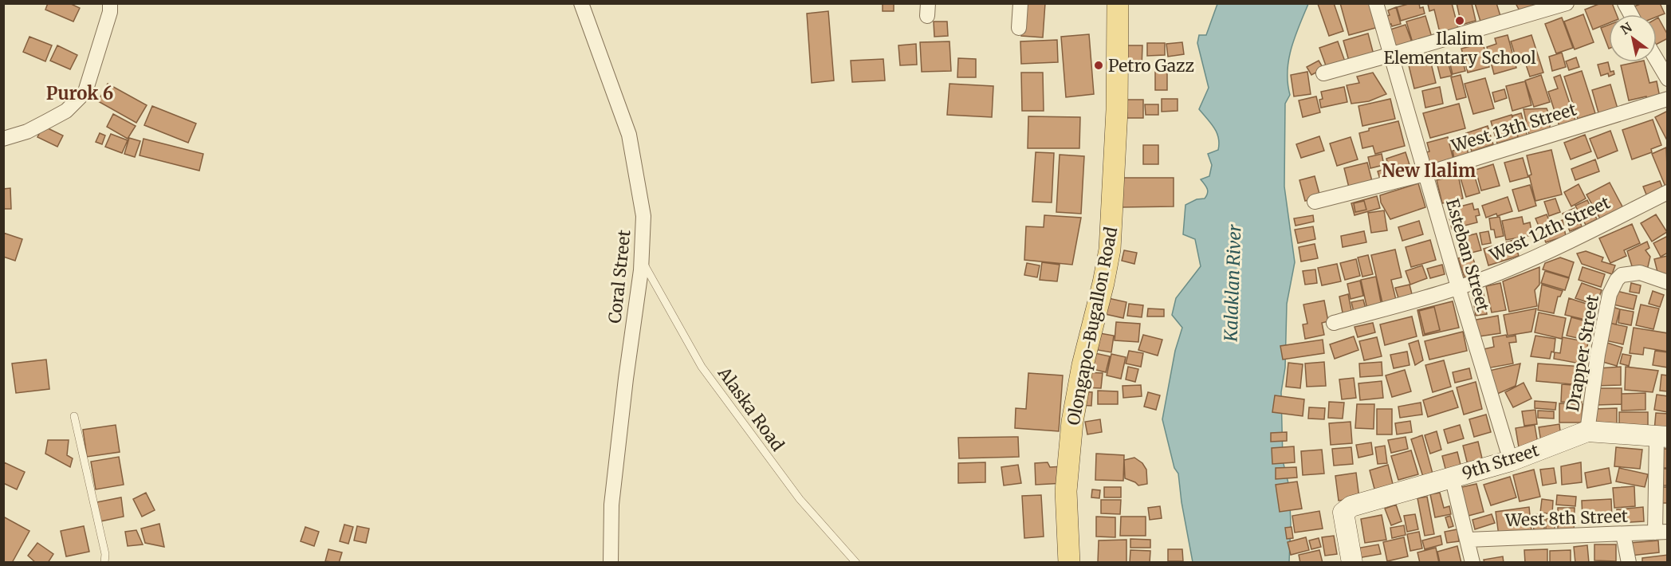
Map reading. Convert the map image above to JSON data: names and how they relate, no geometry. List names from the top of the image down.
{
  "streets": {
    "main road": ["Olongapo-Bugallon Road"],
    "street": [
      "West 13th Street",
      "West 12th Street",
      "Esteban Street",
      "Coral Street",
      "Drapper Street",
      "9th Street",
      "West 8th Street"
    ],
    "lane": ["Alaska Road"]
  },
  "crossings": [
    ["West 13th Street", "Esteban Street"],
    ["West 12th Street", "Esteban Street"],
    ["Esteban Street", "9th Street"],
    ["Coral Street", "Alaska Road"],
    ["Drapper Street", "9th Street"]
  ],
  "districts": ["Purok 6", "New Ilalim"],
  "water": ["Kalaklan River"],
  "places": ["Ilalim Elementary School", "Petro Gazz"],
  "north": "top left"
}
